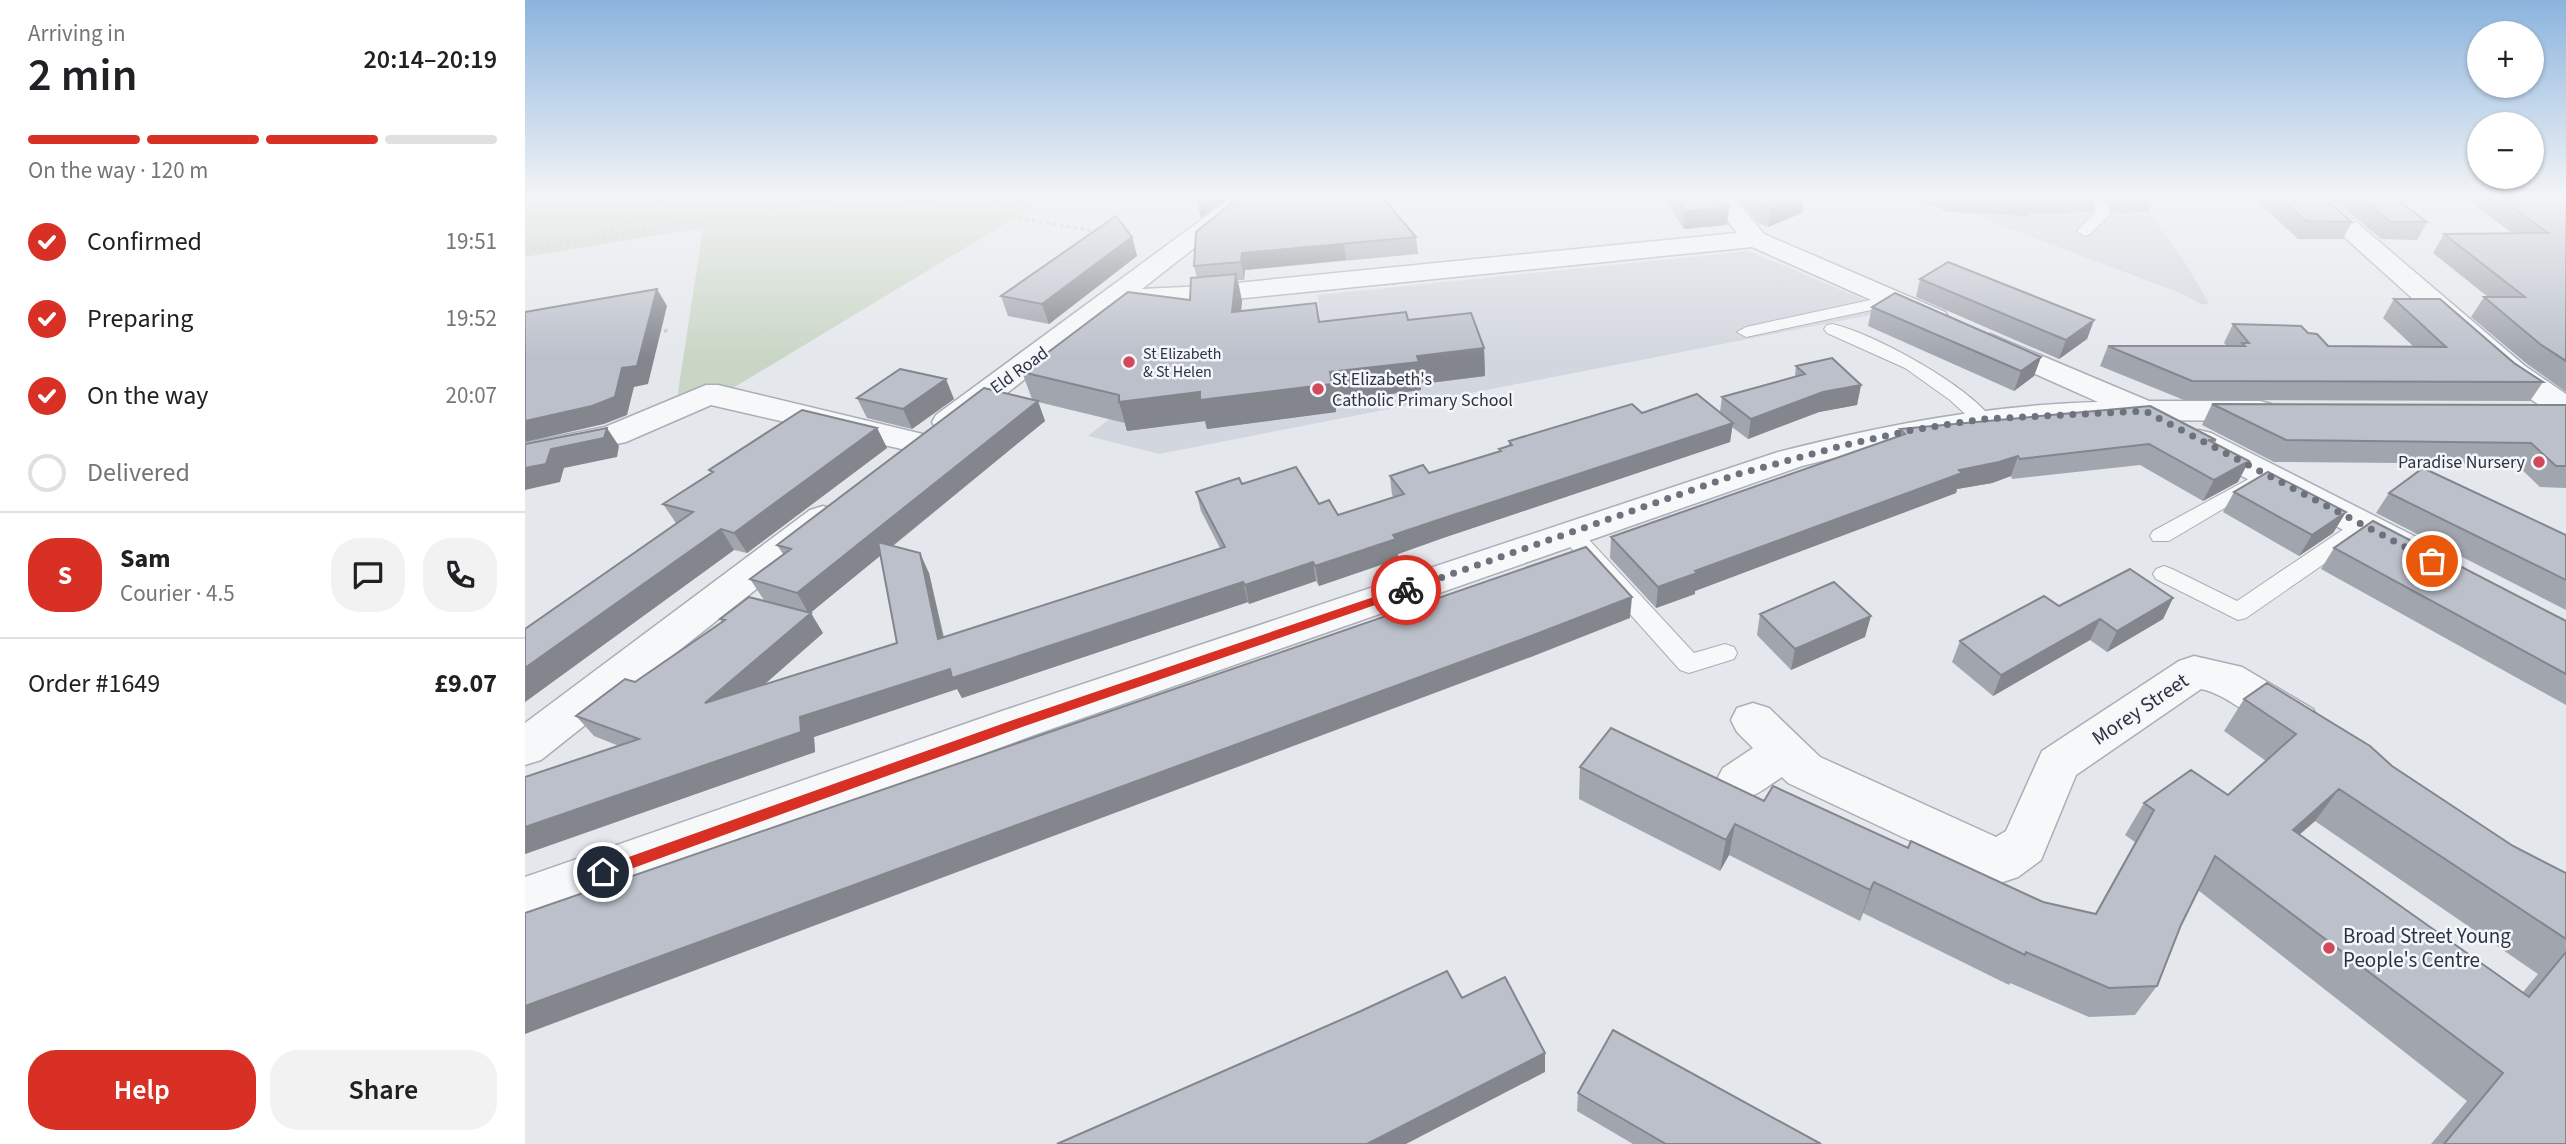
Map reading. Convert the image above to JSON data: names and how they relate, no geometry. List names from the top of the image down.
{
  "streets": {
    "street": ["Eld Road", "Morey Street"]
  },
  "places": [
    "St Elizabeth & St Helen",
    "St Elizabeth's Catholic Primary School",
    "Paradise Nursery",
    "Broad Street Young People's Centre"
  ],
  "page": {
    "heading": ["2 min", "Arriving in", "20:14–20:19"],
    "panel": [
      "Sam",
      "Courier · 4.5",
      "Order #1649",
      "£9.07"
    ],
    "map_buttons": ["+", "−"],
    "bar": "On the way · 120 m",
    "list": [
      ["Confirmed", "19:51"],
      ["Preparing", "19:52"],
      ["On the way", "20:07"],
      "Delivered"
    ],
    "round": "S",
    "buttons": ["Help", "Share"]
  }
}
